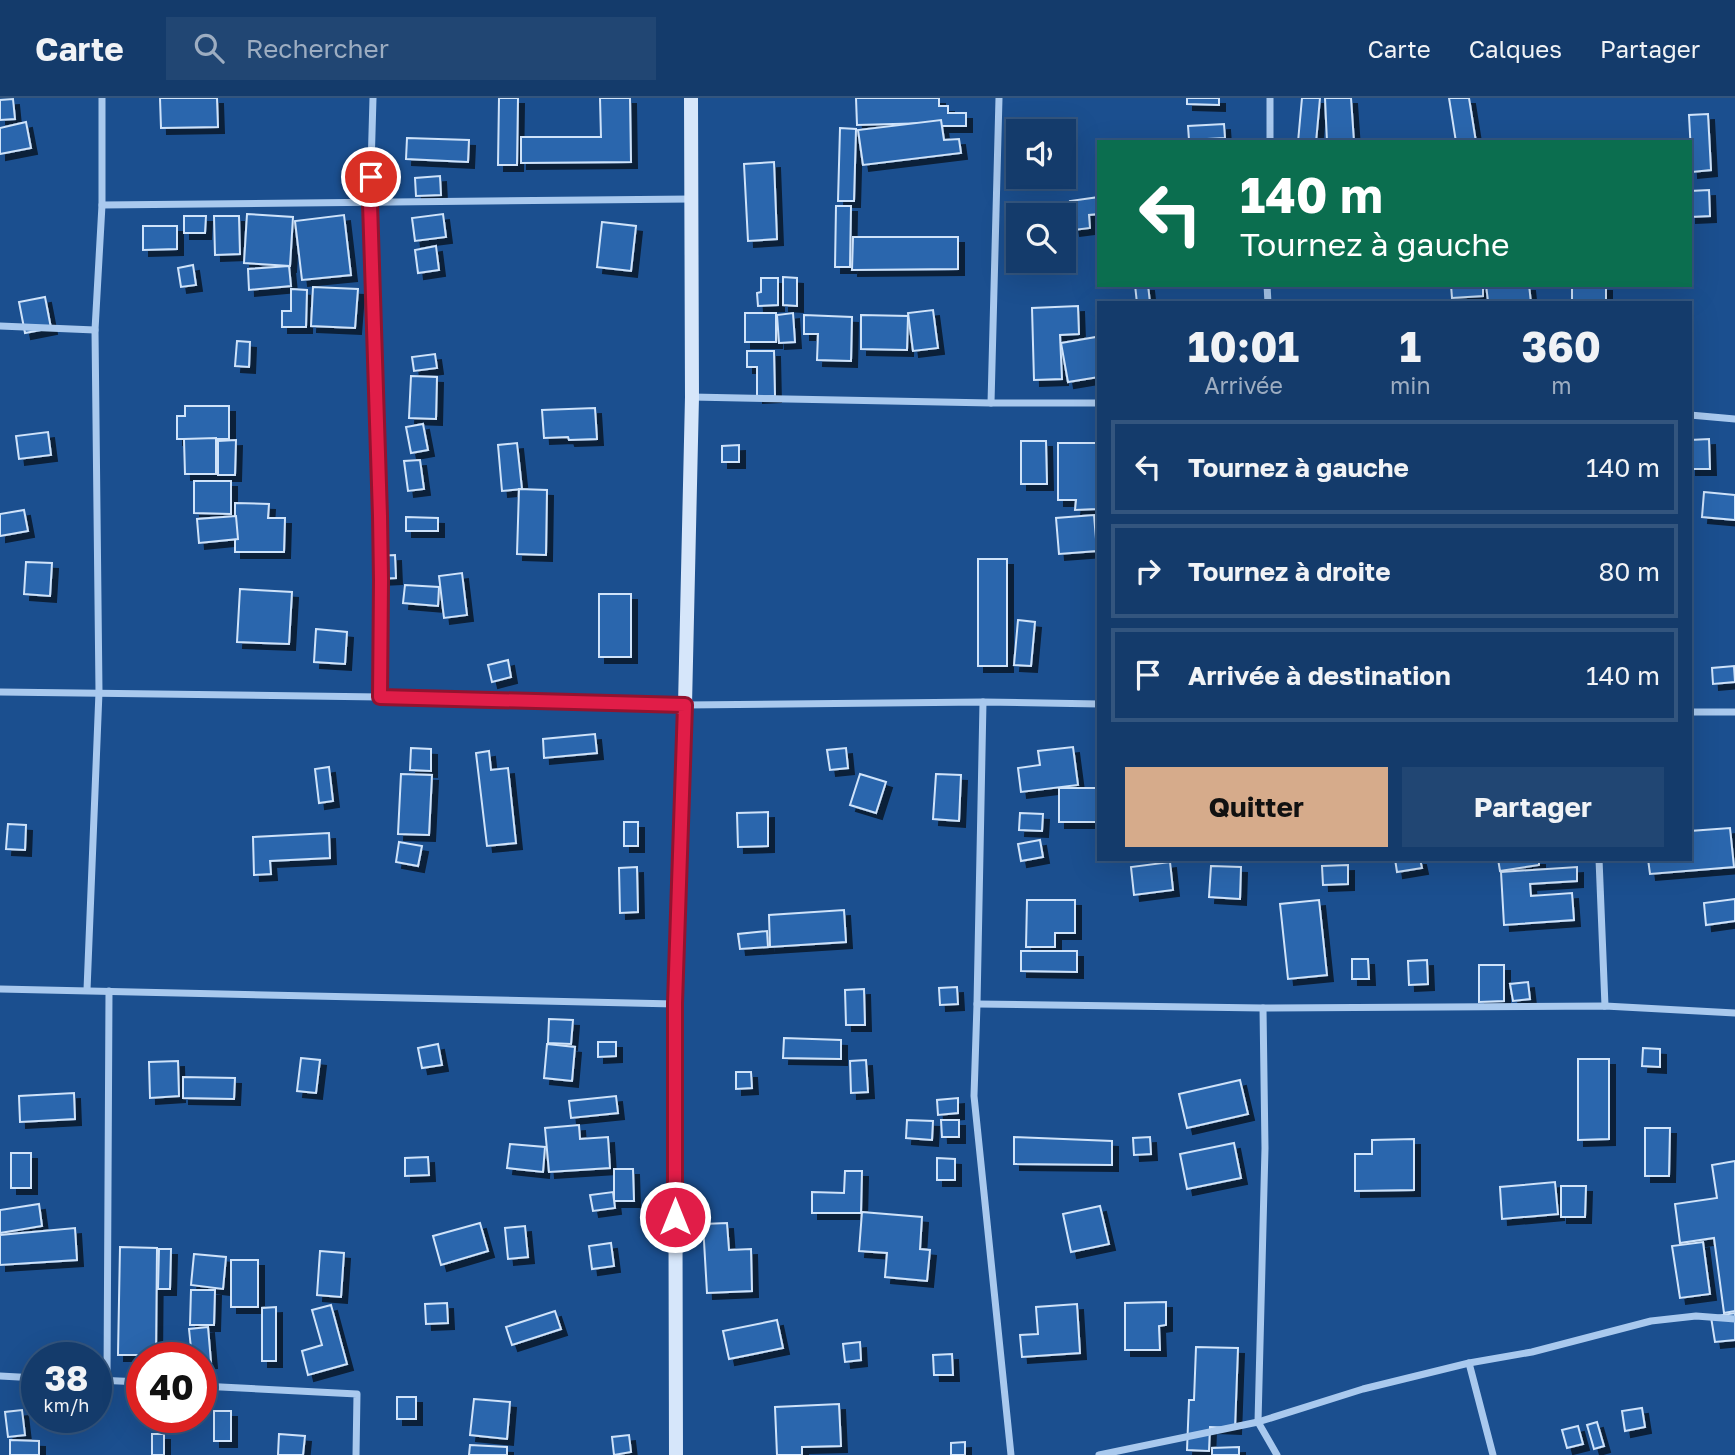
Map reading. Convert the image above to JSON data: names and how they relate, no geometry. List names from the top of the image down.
{
  "page": {
    "header": "Carte",
    "search": "Rechercher",
    "nav": ["Carte", "Calques", "Partager"],
    "turn": ["140 m", "Tournez à gauche"],
    "eta": [
      "10:01",
      "Arrivée",
      "1",
      "min",
      "360",
      "m"
    ],
    "list": [
      {
        "name": "Tournez à gauche",
        "value": "140 m"
      },
      {
        "name": "Tournez à droite",
        "value": "80 m"
      },
      {
        "name": "Arrivée à destination",
        "value": "140 m"
      }
    ],
    "buttons": ["Quitter", "Partager"],
    "speed": "38 km/h",
    "limit": "40"
  }
}
